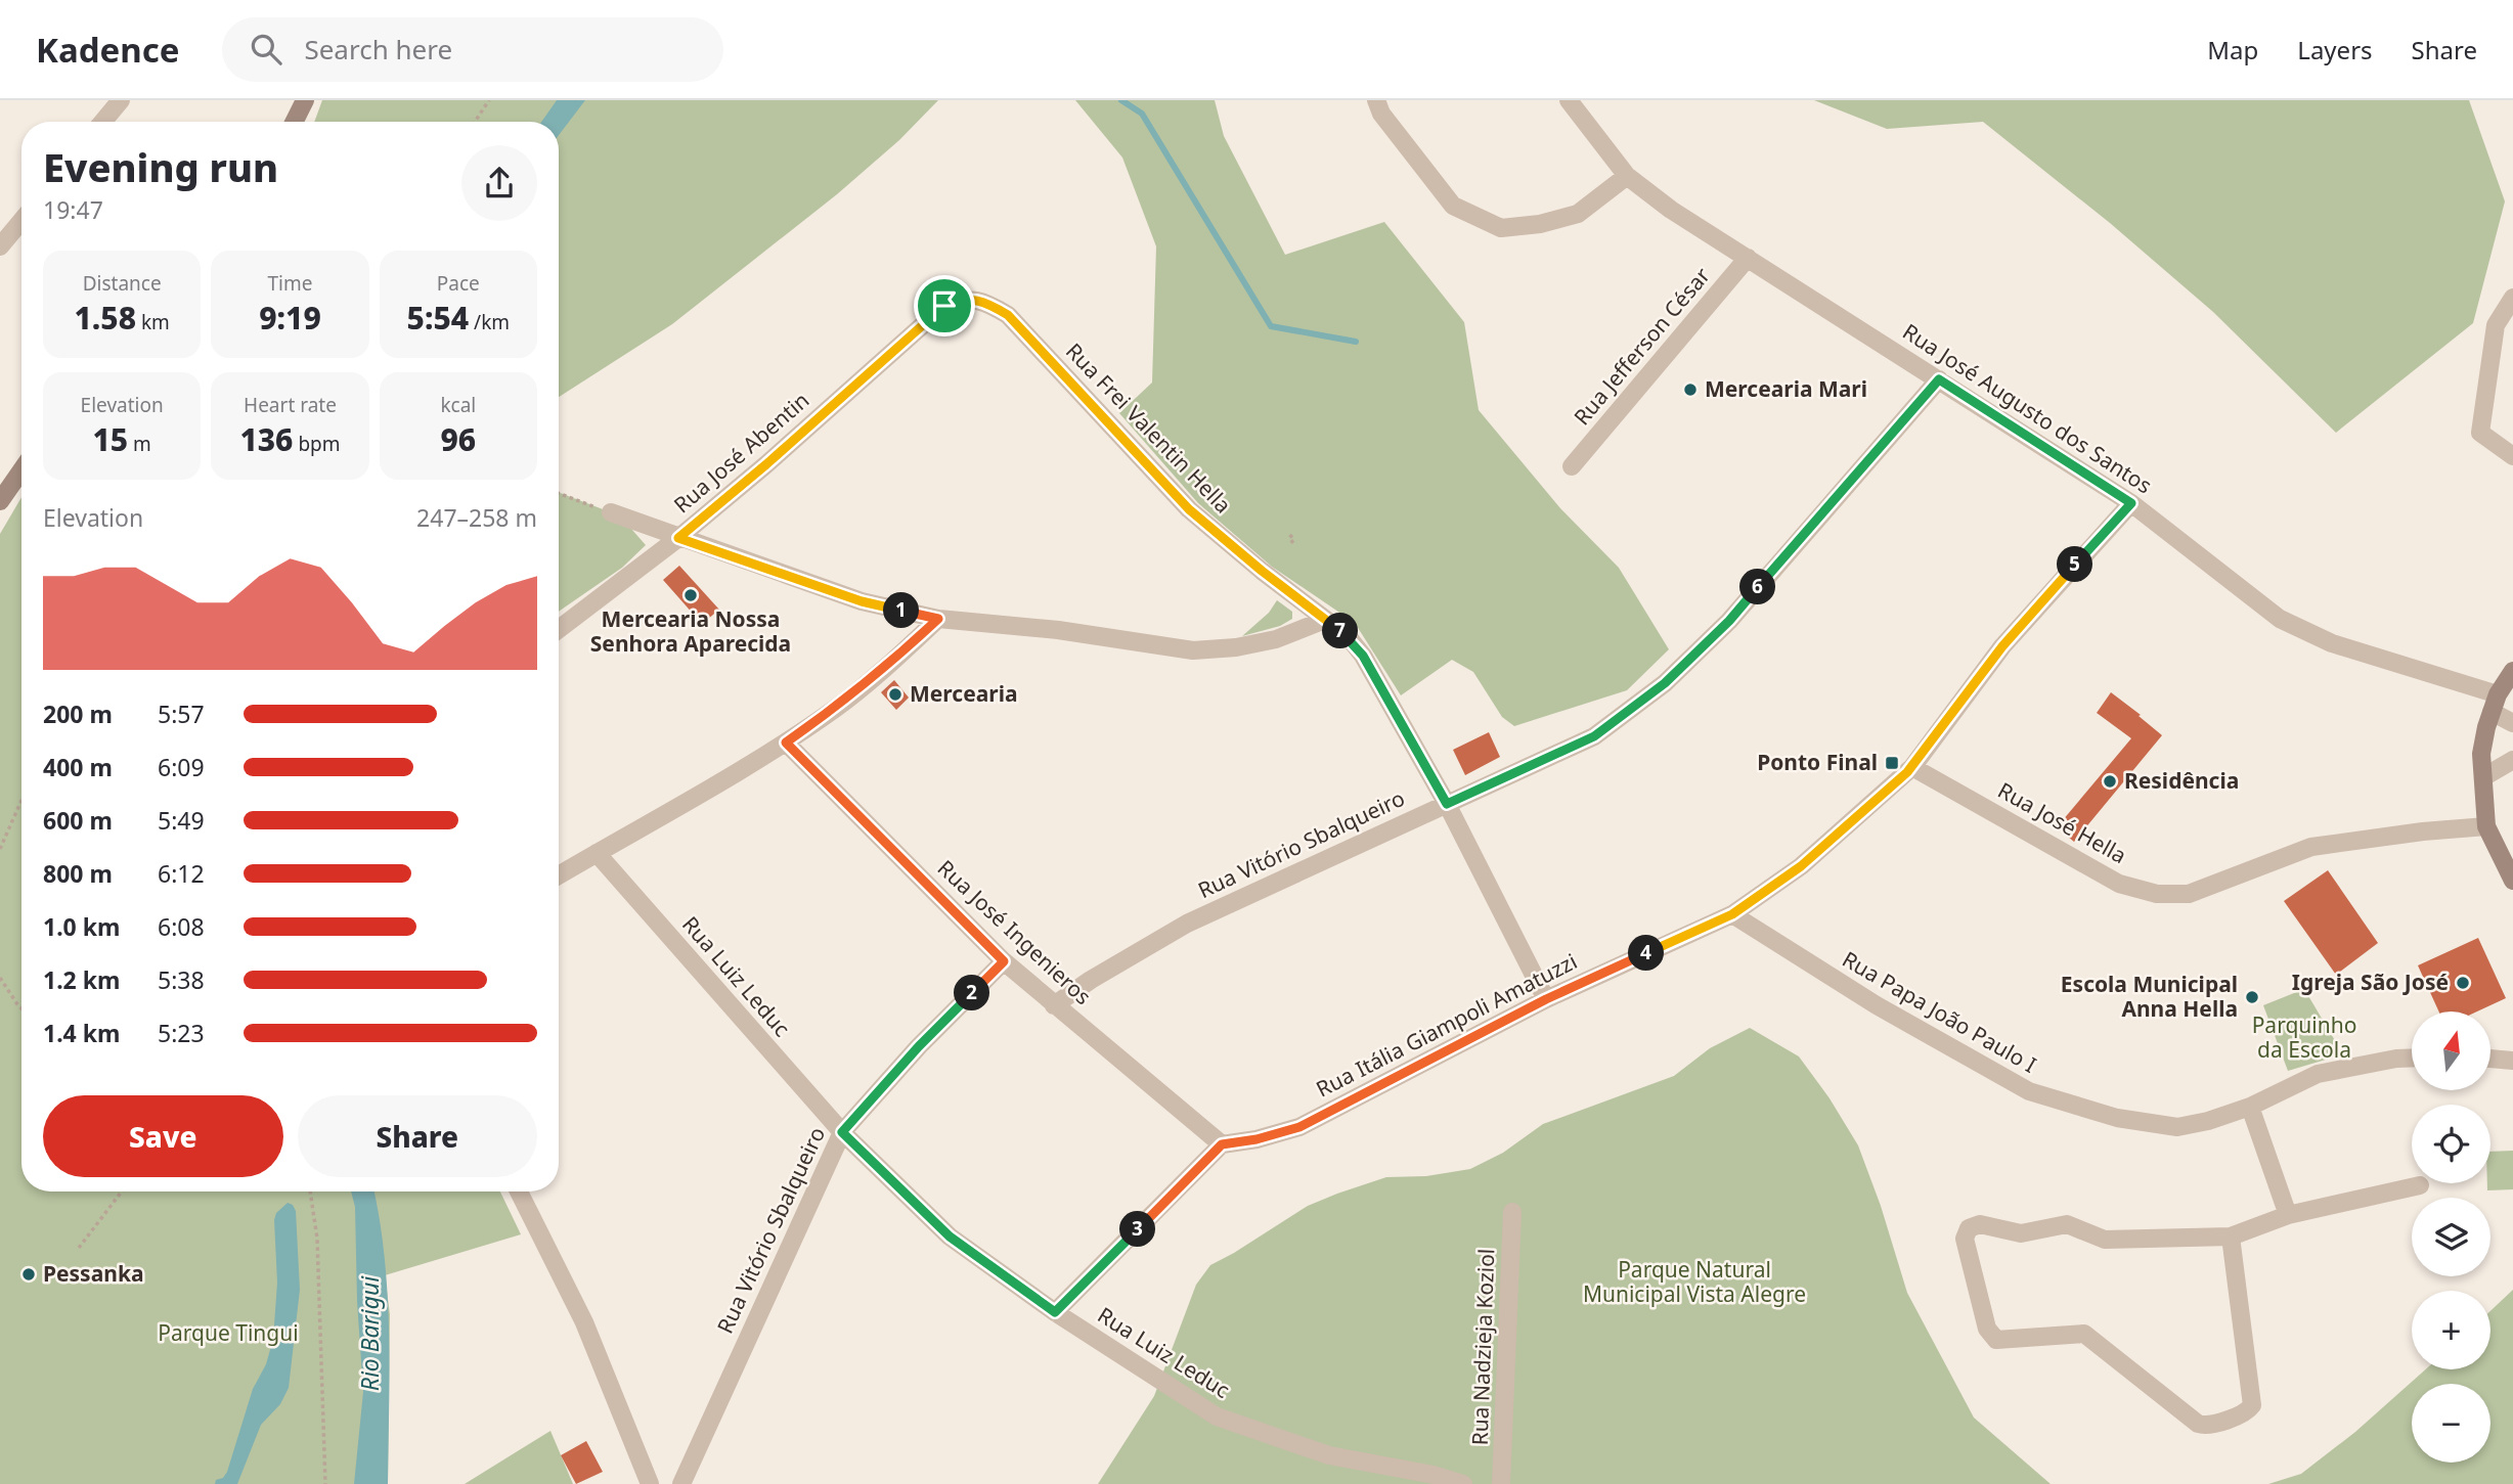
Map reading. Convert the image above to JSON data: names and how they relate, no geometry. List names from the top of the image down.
{
  "streets": {
    "street": [
      "Rua Jefferson César",
      "Rua José Augusto dos Santos",
      "Rua Frei Valentin Hella",
      "Rua José Abentin",
      "Rua José Hella",
      "Rua Vitório Sbalqueiro",
      "Rua José Ingenieros",
      "Rua Luiz Leduc",
      "Rua Papa João Paulo I",
      "Rua Itália Giampoli Amatuzzi",
      "Rua Nadzieja Koziol"
    ]
  },
  "crossings": [
    ["Rua Jefferson César", "Rua José Augusto dos Santos"],
    ["Rua José Augusto dos Santos", "Rua Vitório Sbalqueiro"],
    ["Rua José Augusto dos Santos", "Rua Itália Giampoli Amatuzzi"],
    ["Rua Frei Valentin Hella", "Rua José Abentin"],
    ["Rua Frei Valentin Hella", "Rua Vitório Sbalqueiro"],
    ["Rua Frei Valentin Hella", "Rua Itália Giampoli Amatuzzi"],
    ["Rua José Hella", "Rua Itália Giampoli Amatuzzi"],
    ["Rua Vitório Sbalqueiro", "Rua José Ingenieros"],
    ["Rua Vitório Sbalqueiro", "Rua Luiz Leduc"],
    ["Rua José Ingenieros", "Rua Itália Giampoli Amatuzzi"],
    ["Rua Papa João Paulo I", "Rua Itália Giampoli Amatuzzi"]
  ],
  "water": ["Rio Barigui"],
  "parks": ["Parquinho da Escola", "Parque Natural Municipal Vista Alegre", "Parque Tingui"],
  "places": {
    "other": [
      "Mercearia Mari",
      "Mercearia Nossa Senhora Aparecida",
      "Mercearia",
      "Residência",
      "Igreja São José",
      "Escola Municipal Anna Hella",
      "Pessanka"
    ],
    "transit": ["Ponto Final"]
  },
  "north": "top",
  "page": {
    "header": "Kadence",
    "search": "Search here",
    "nav": ["Map", "Layers", "Share"],
    "heading": ["Evening run", "19:47"],
    "stats": [
      ["Distance", "1.58 km"],
      ["Time", "9:19"],
      ["Pace", "5:54 /km"],
      ["Elevation", "15 m"],
      ["Heart rate", "136 bpm"],
      ["kcal", "96"]
    ],
    "chart": ["Elevation", "247–258 m"],
    "pins": [
      "5",
      "6",
      "1",
      "7",
      "4",
      "2",
      "3"
    ],
    "list": [
      {
        "name": "200 m",
        "note": "5:57"
      },
      {
        "name": "400 m",
        "note": "6:09"
      },
      {
        "name": "600 m",
        "note": "5:49"
      },
      {
        "name": "800 m",
        "note": "6:12"
      },
      {
        "name": "1.0 km",
        "note": "6:08"
      },
      {
        "name": "1.2 km",
        "note": "5:38"
      },
      {
        "name": "1.4 km",
        "note": "5:23"
      }
    ],
    "map_buttons": ["+", "−"],
    "buttons": ["Save", "Share"]
  }
}
